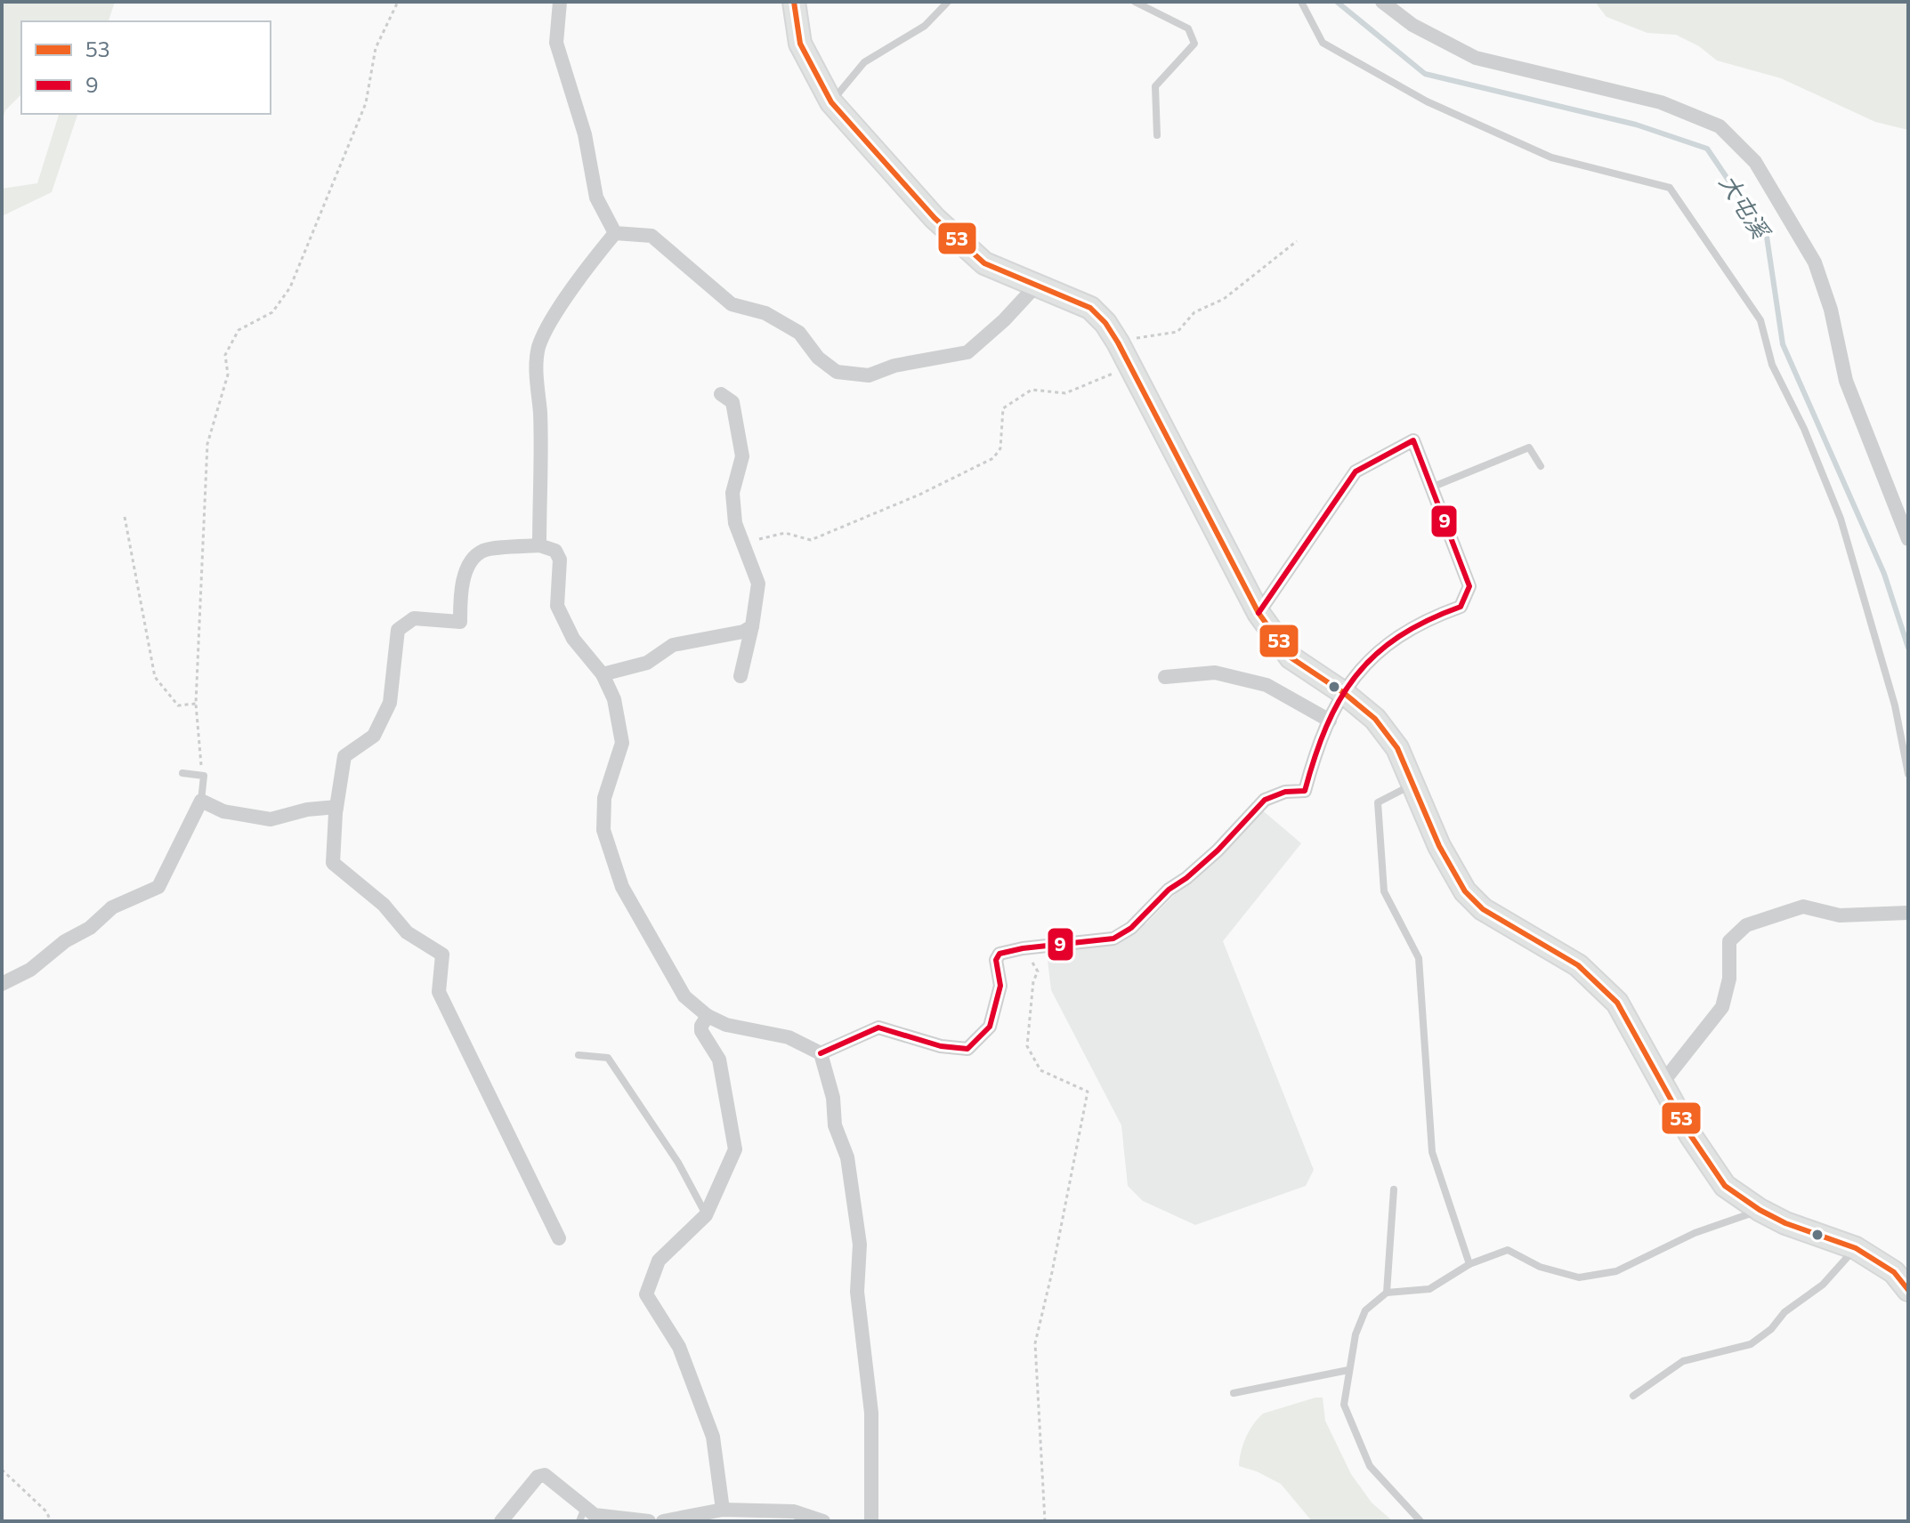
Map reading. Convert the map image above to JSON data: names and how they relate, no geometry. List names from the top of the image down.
{
  "water": ["大屯溪"],
  "lines": ["transit line 53", "transit line 9"],
  "legend": ["53", "9"]
}
